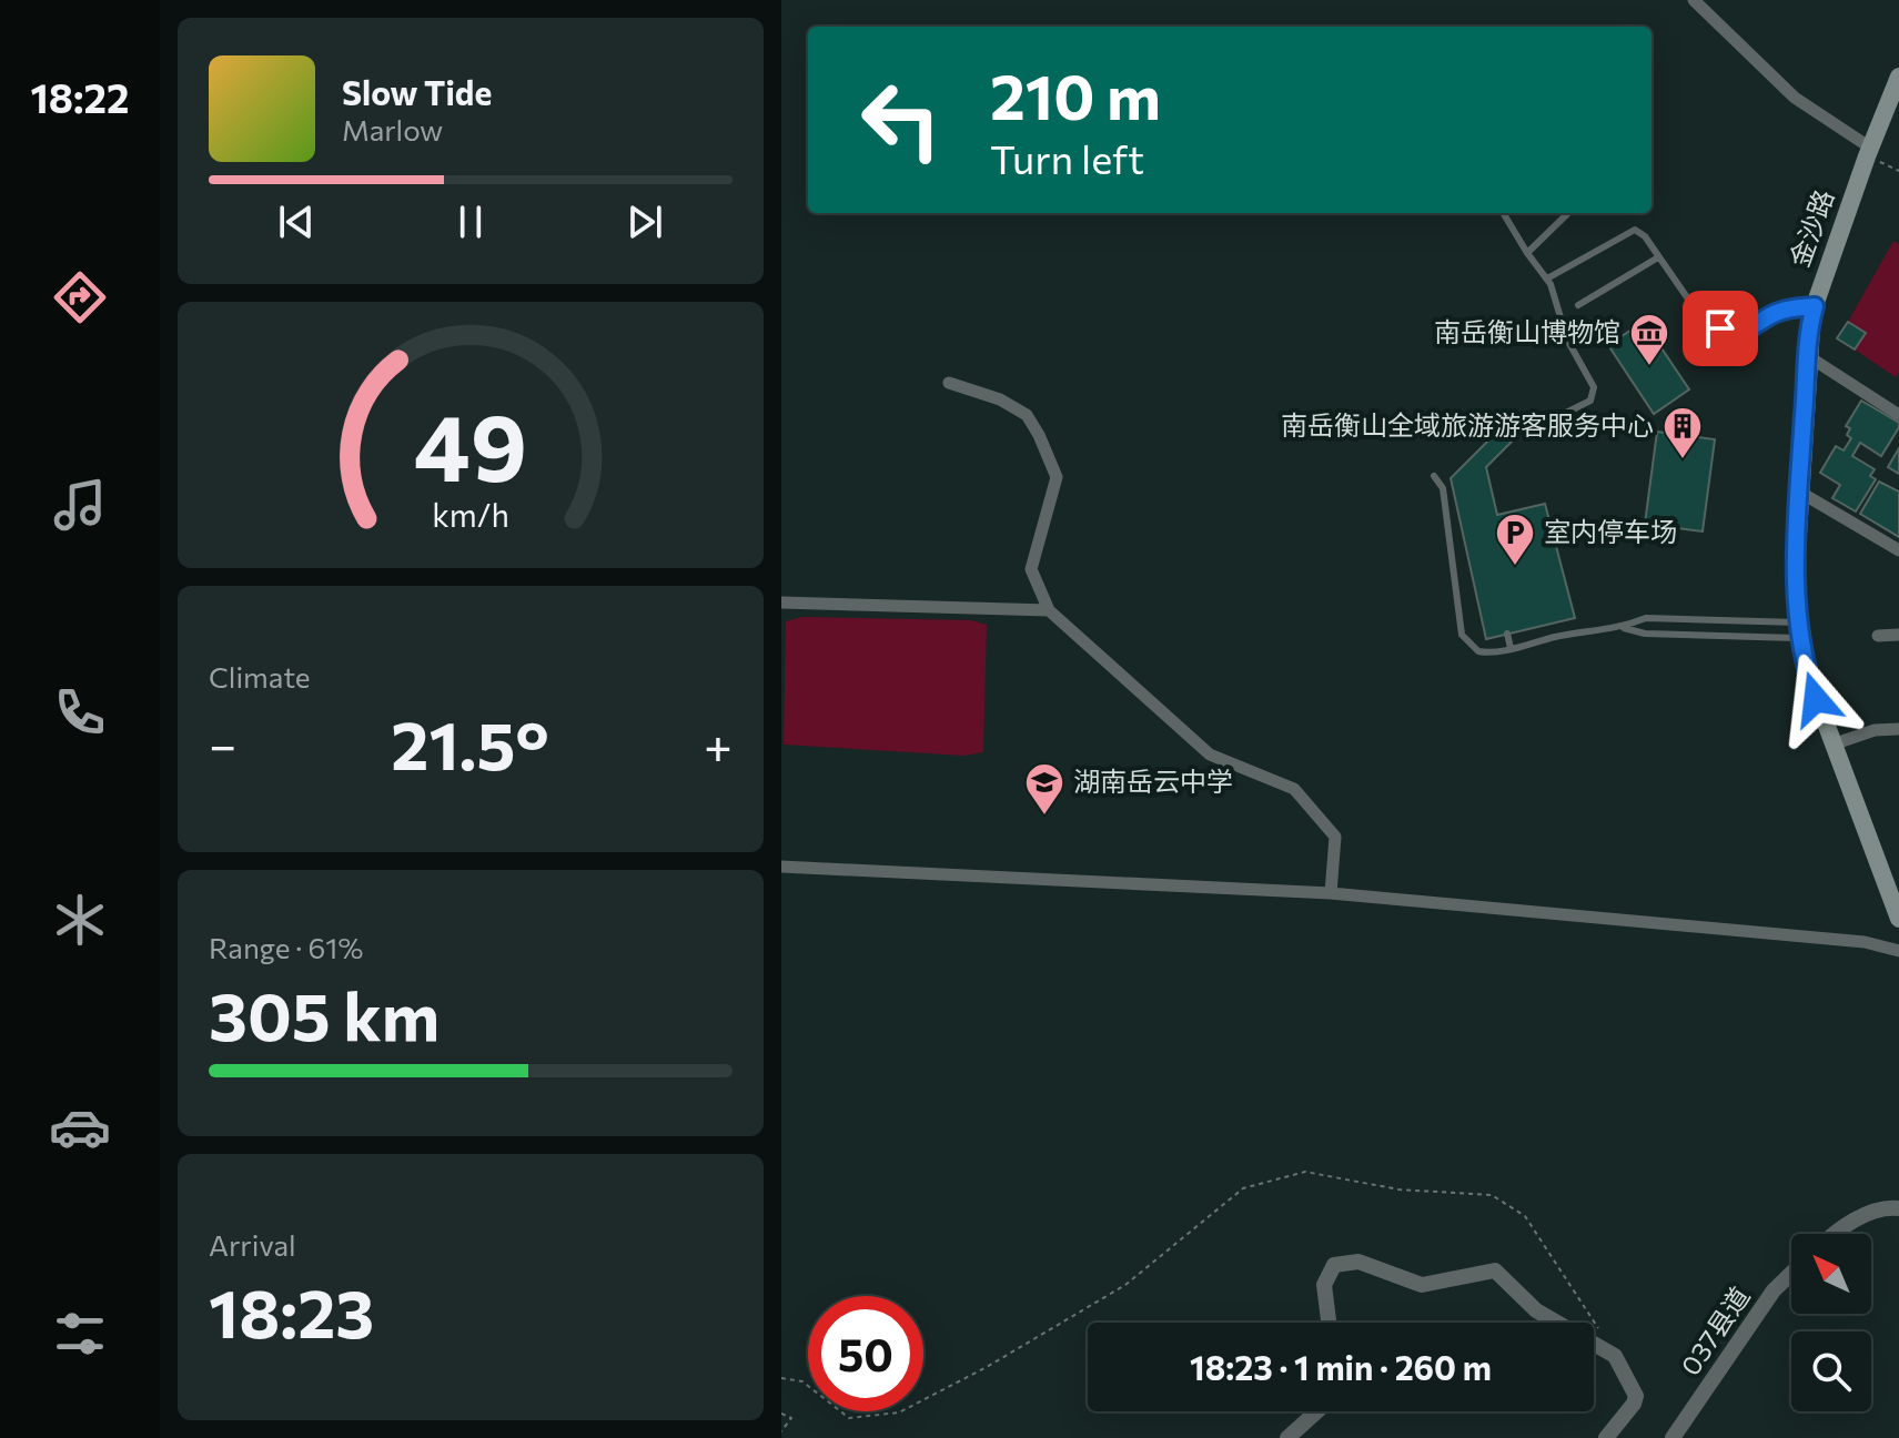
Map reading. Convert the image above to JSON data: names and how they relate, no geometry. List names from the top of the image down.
{
  "streets": {
    "main road": ["金沙路"],
    "street": ["037县道"]
  },
  "places": {
    "museum": ["南岳衡山博物馆"],
    "building": ["南岳衡山全域旅游游客服务中心"],
    "parking": ["室内停车场"],
    "school or university": ["湖南岳云中学"]
  },
  "north": "top left",
  "page": {
    "tabs": "18:22",
    "turn": ["210 m", "Turn left"],
    "song": ["Slow Tide", "Marlow"],
    "tile": [
      "Climate",
      ["Range · 61%", "305 km"],
      ["Arrival", "18:23"]
    ],
    "heat": ["−", "21.5°", "+"],
    "limit": "50",
    "trip": "18:23 · 1 min · 260 m",
    "gauge": ["49", "km/h"]
  }
}
